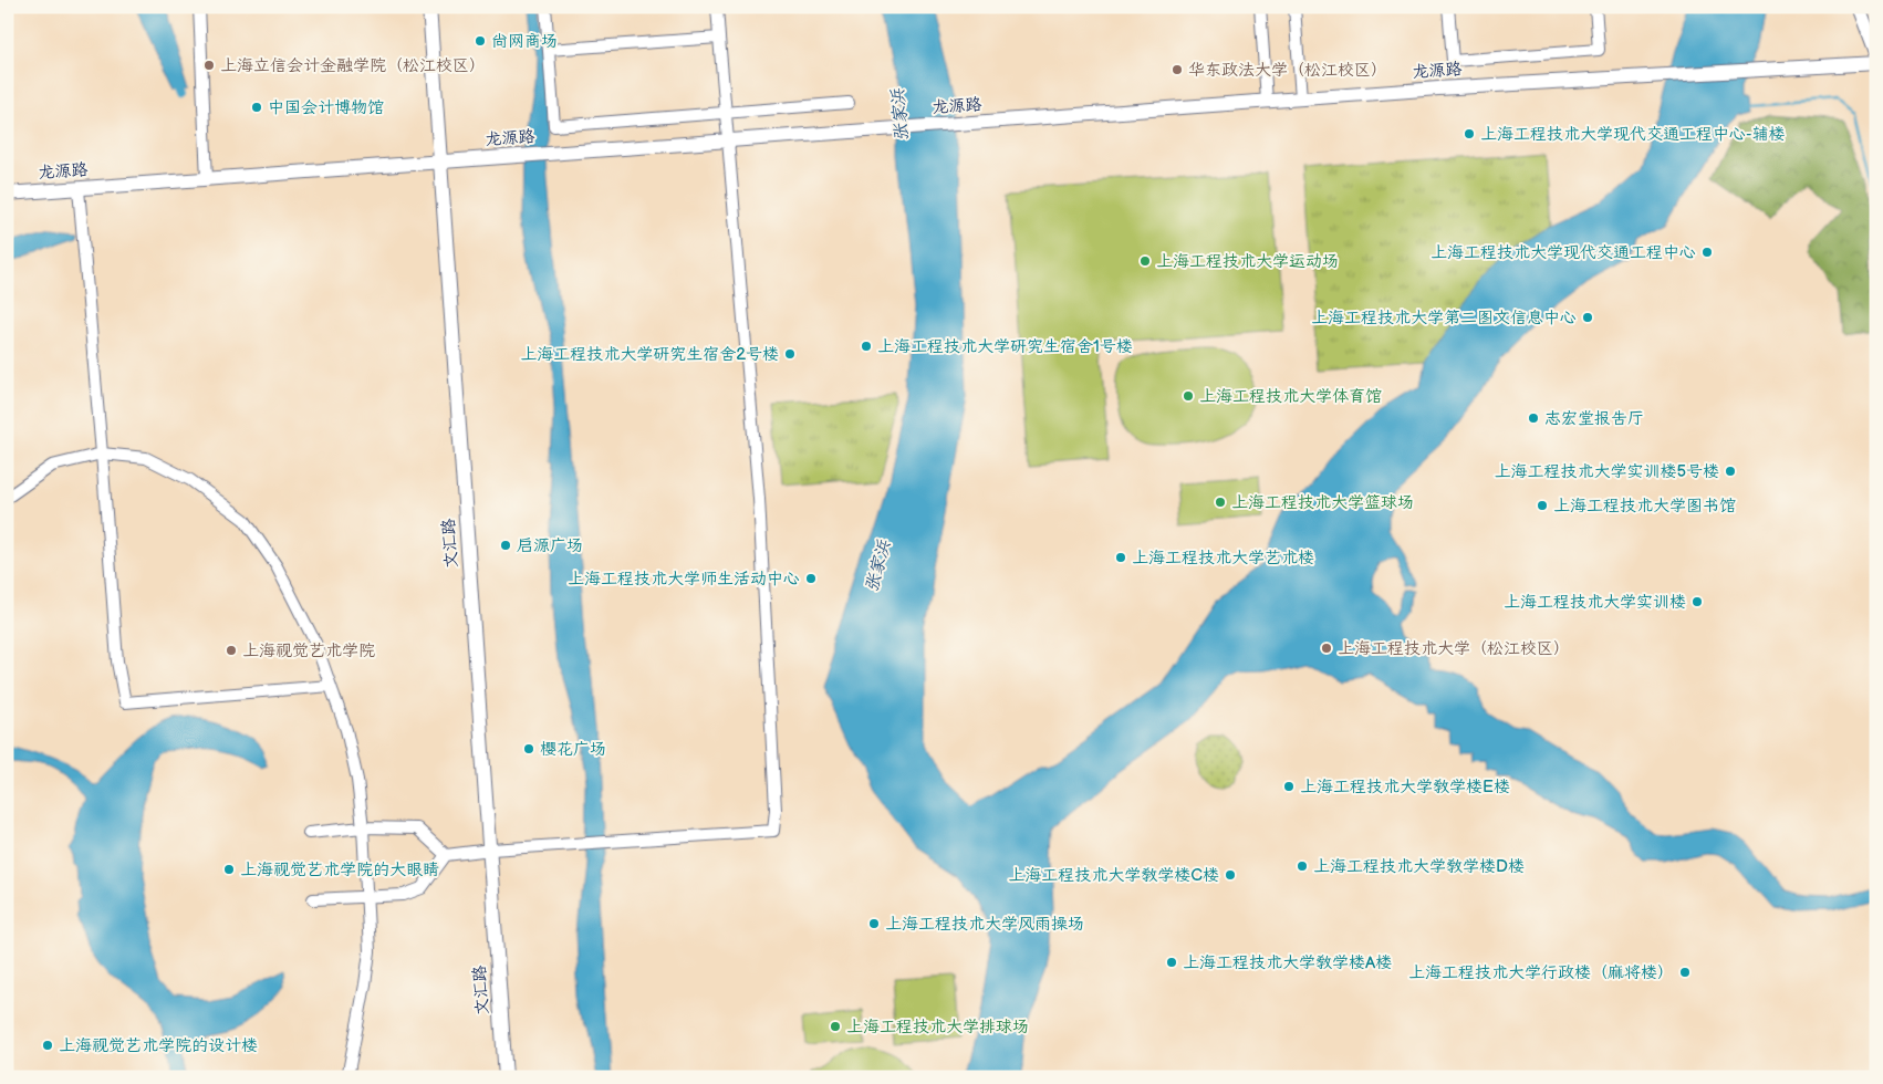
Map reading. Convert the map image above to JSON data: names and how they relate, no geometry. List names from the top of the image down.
{
  "streets": {
    "main road": ["龙源路", "文汇路"]
  },
  "crossings": [
    ["龙源路", "文汇路"]
  ],
  "water": ["张家浜"],
  "places": [
    "尚网商场",
    "上海立信会计金融学院（松江校区）",
    "华东政法大学（松江校区）",
    "中国会计博物馆",
    "上海工程技术大学现代交通工程中心-辅楼",
    "上海工程技术大学现代交通工程中心",
    "上海工程技术大学运动场",
    "上海工程技术大学第二图文信息中心",
    "上海工程技术大学研究生宿舍1号楼",
    "上海工程技术大学研究生宿舍2号楼",
    "上海工程技术大学体育馆",
    "志宏堂报告厅",
    "上海工程技术大学实训楼5号楼",
    "上海工程技术大学篮球场",
    "上海工程技术大学图书馆",
    "启源广场",
    "上海工程技术大学艺术楼",
    "上海工程技术大学师生活动中心",
    "上海工程技术大学实训楼",
    "上海工程技术大学（松江校区）",
    "上海视觉艺术学院",
    "樱花广场",
    "上海工程技术大学教学楼E楼",
    "上海工程技术大学教学楼D楼",
    "上海视觉艺术学院的大眼睛",
    "上海工程技术大学教学楼C楼",
    "上海工程技术大学风雨操场",
    "上海工程技术大学教学楼A楼",
    "上海工程技术大学行政楼（麻将楼）",
    "上海工程技术大学排球场",
    "上海视觉艺术学院的设计楼"
  ]
}
